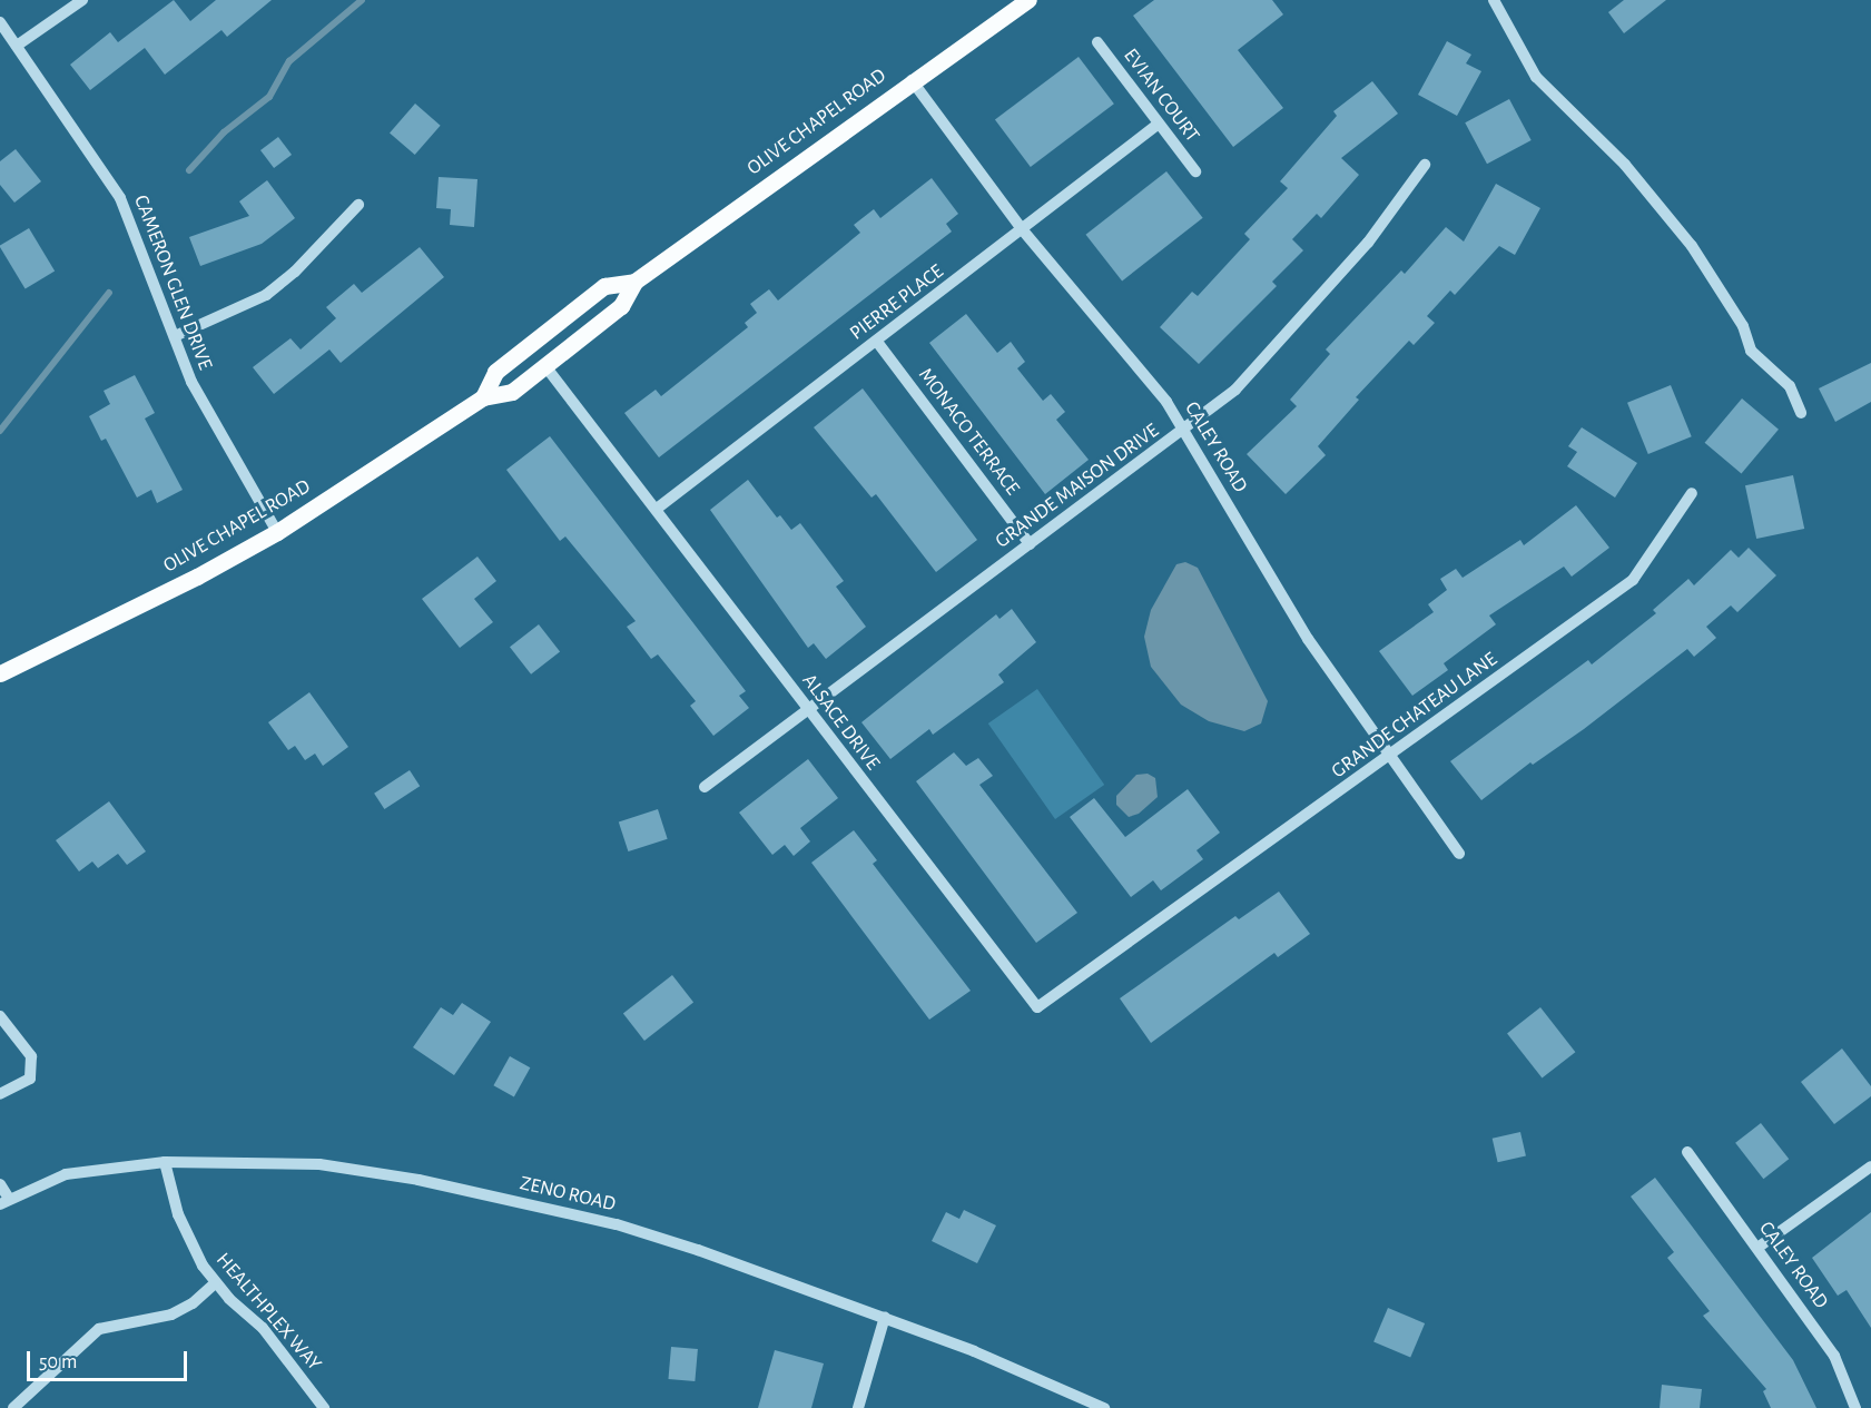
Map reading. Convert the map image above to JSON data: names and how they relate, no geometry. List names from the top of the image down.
{
  "streets": {
    "main road": ["OLIVE CHAPEL ROAD"],
    "street": [
      "EVIAN COURT",
      "CAMERON GLEN DRIVE",
      "PIERRE PLACE",
      "MONACO TERRACE",
      "CALEY ROAD",
      "GRANDE MAISON DRIVE",
      "GRANDE CHATEAU LANE",
      "ALSACE DRIVE",
      "ZENO ROAD",
      "HEALTHPLEX WAY"
    ]
  },
  "crossings": [
    ["EVIAN COURT", "PIERRE PLACE"],
    ["OLIVE CHAPEL ROAD", "CAMERON GLEN DRIVE"],
    ["OLIVE CHAPEL ROAD", "CALEY ROAD"],
    ["OLIVE CHAPEL ROAD", "ALSACE DRIVE"],
    ["PIERRE PLACE", "MONACO TERRACE"],
    ["PIERRE PLACE", "CALEY ROAD"],
    ["PIERRE PLACE", "ALSACE DRIVE"],
    ["MONACO TERRACE", "GRANDE MAISON DRIVE"],
    ["CALEY ROAD", "GRANDE MAISON DRIVE"],
    ["CALEY ROAD", "GRANDE CHATEAU LANE"],
    ["GRANDE MAISON DRIVE", "ALSACE DRIVE"],
    ["GRANDE CHATEAU LANE", "ALSACE DRIVE"],
    ["ZENO ROAD", "HEALTHPLEX WAY"]
  ],
  "scale_bar": "50 m"
}
